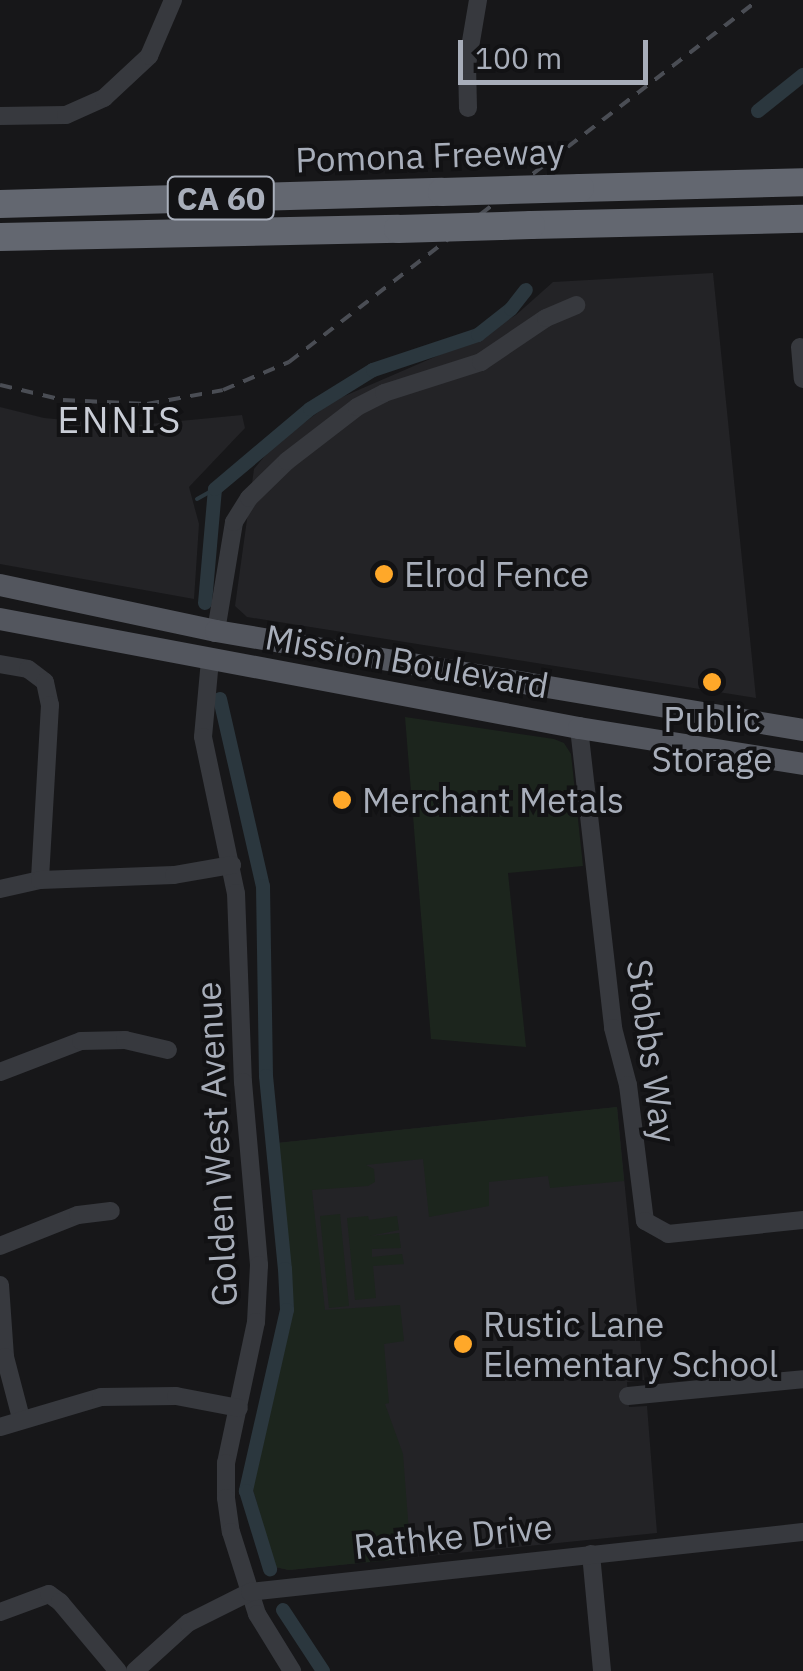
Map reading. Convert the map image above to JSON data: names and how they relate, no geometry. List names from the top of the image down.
{
  "streets": {
    "highway": ["Pomona Freeway", "CA 60"],
    "main road": ["Mission Boulevard"],
    "street": ["Stobbs Way", "Golden West Avenue", "Rathke Drive"]
  },
  "crossings": [
    ["Mission Boulevard", "Stobbs Way"],
    ["Mission Boulevard", "Golden West Avenue"],
    ["Golden West Avenue", "Rathke Drive"]
  ],
  "districts": ["ENNIS"],
  "places": [
    "Elrod Fence",
    "Public Storage",
    "Merchant Metals",
    "Rustic Lane Elementary School"
  ],
  "scale_bar": "100 m"
}
